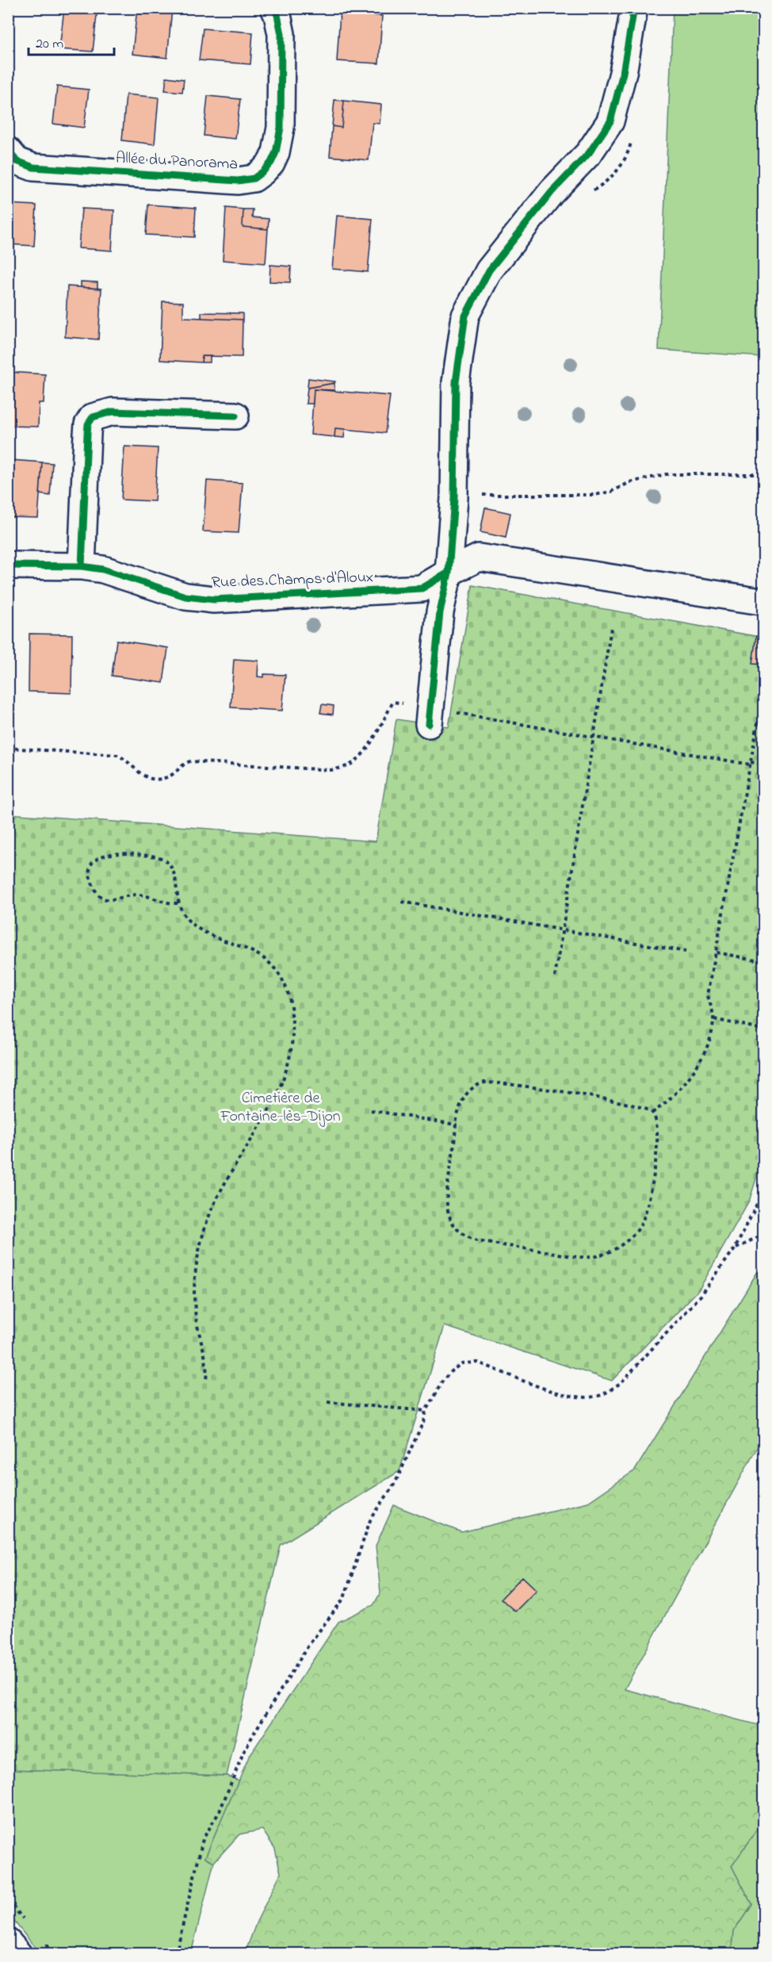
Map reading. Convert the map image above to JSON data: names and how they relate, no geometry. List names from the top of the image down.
{
  "streets": {
    "street": ["Allée du Panorama", "Rue des Champs d'Aloux"]
  },
  "parks": ["Cimetière de Fontaine-lès-Dijon"],
  "scale_bar": "20 m"
}
